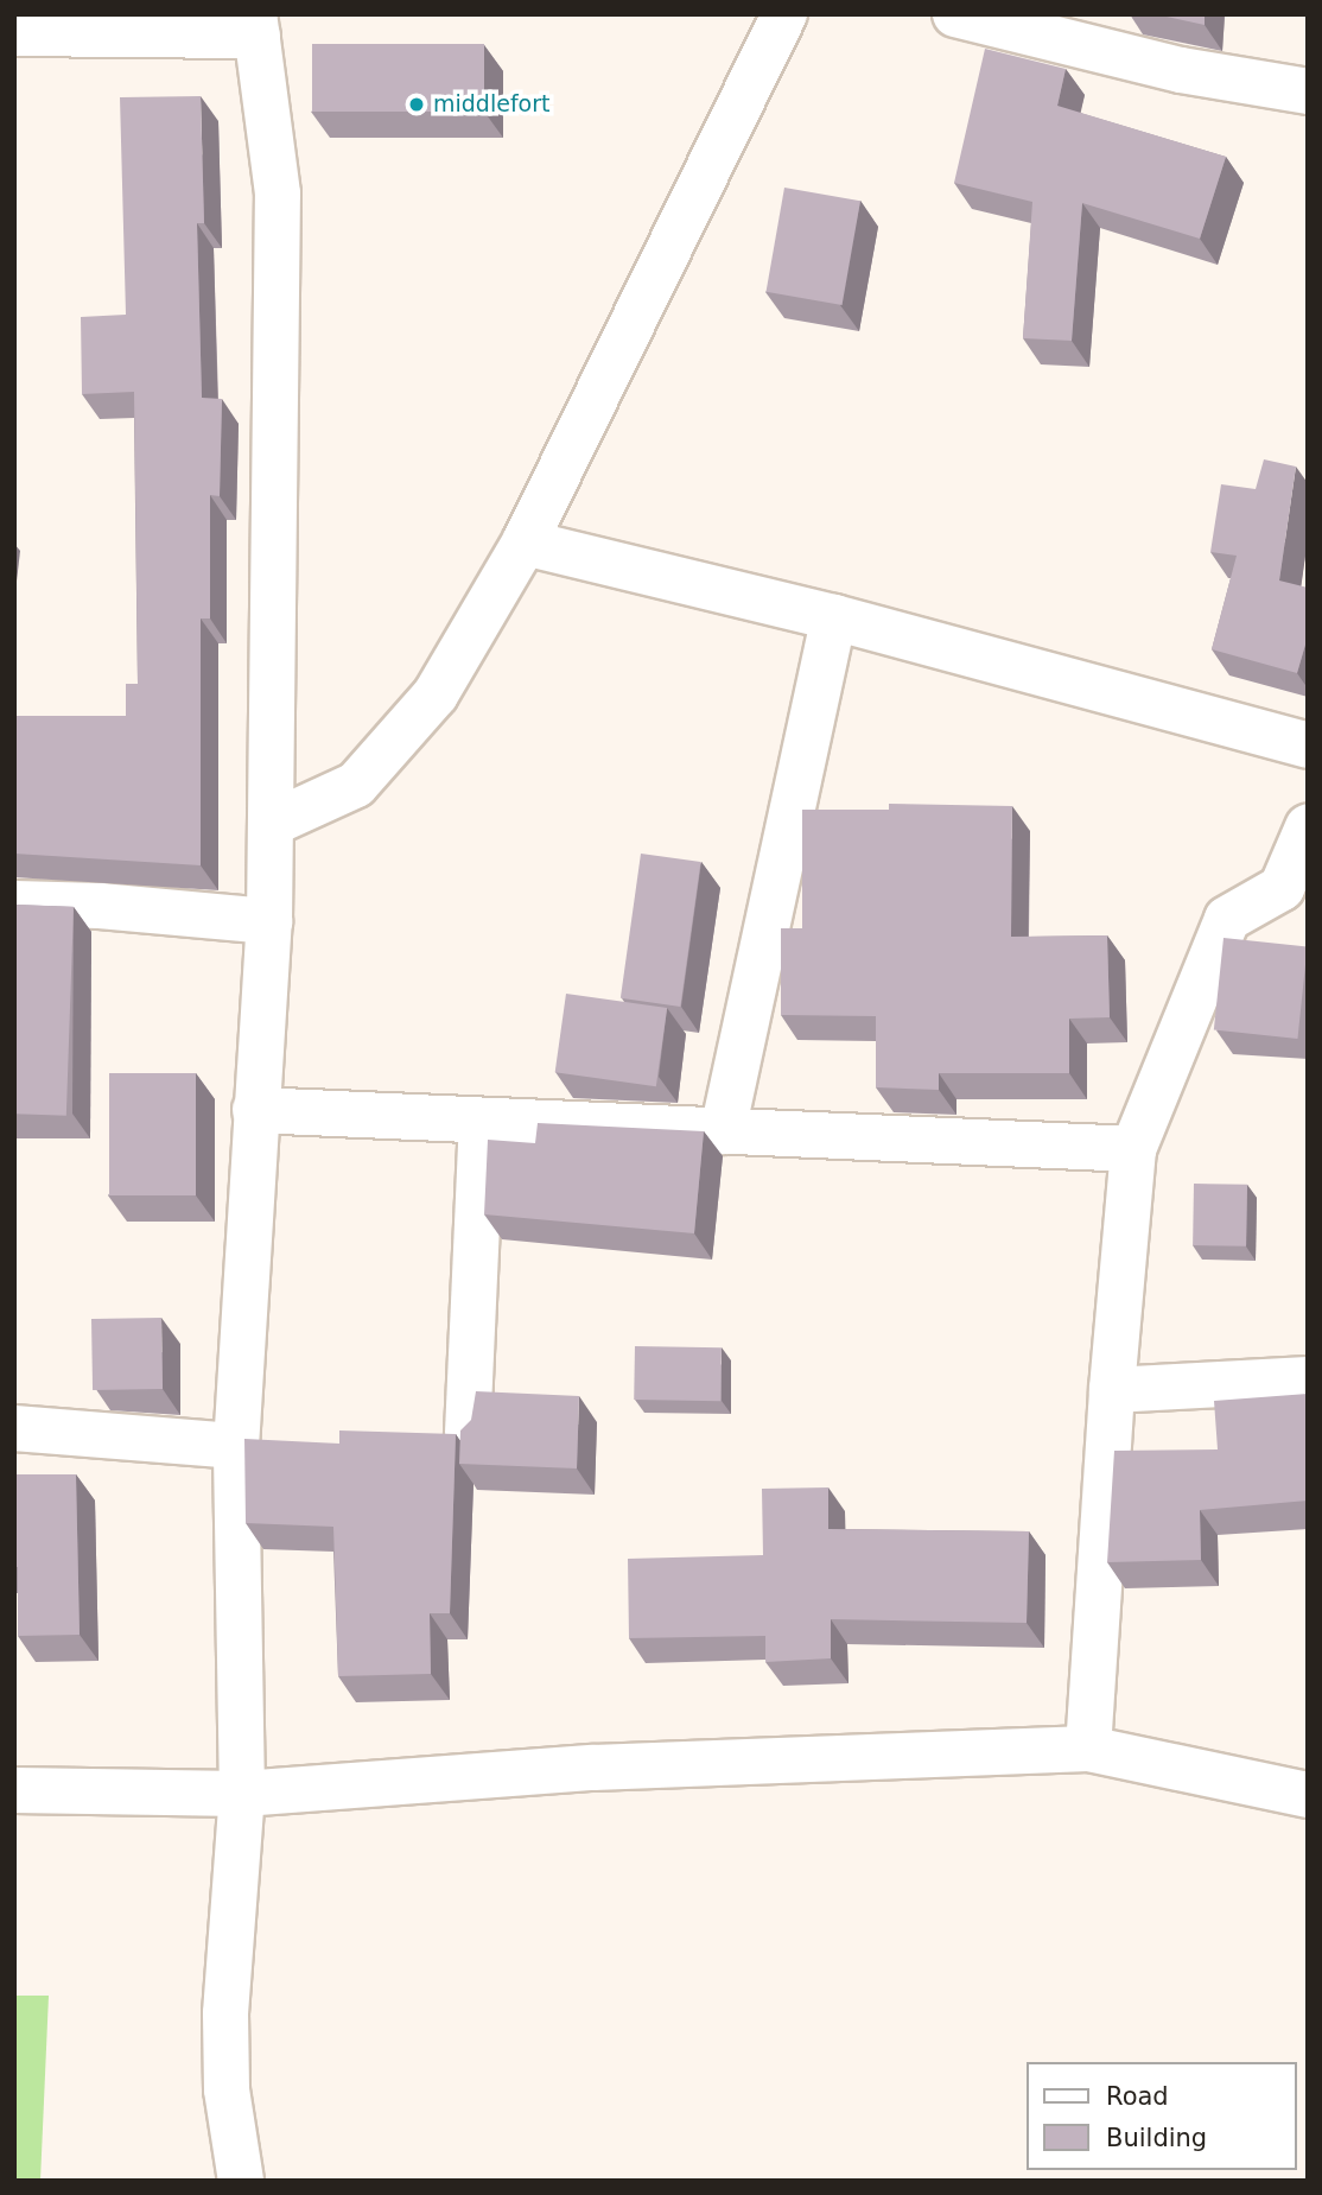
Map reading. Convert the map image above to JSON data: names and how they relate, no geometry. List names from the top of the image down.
{
  "places": ["middlefort"],
  "legend": ["Road", "Building"]
}
